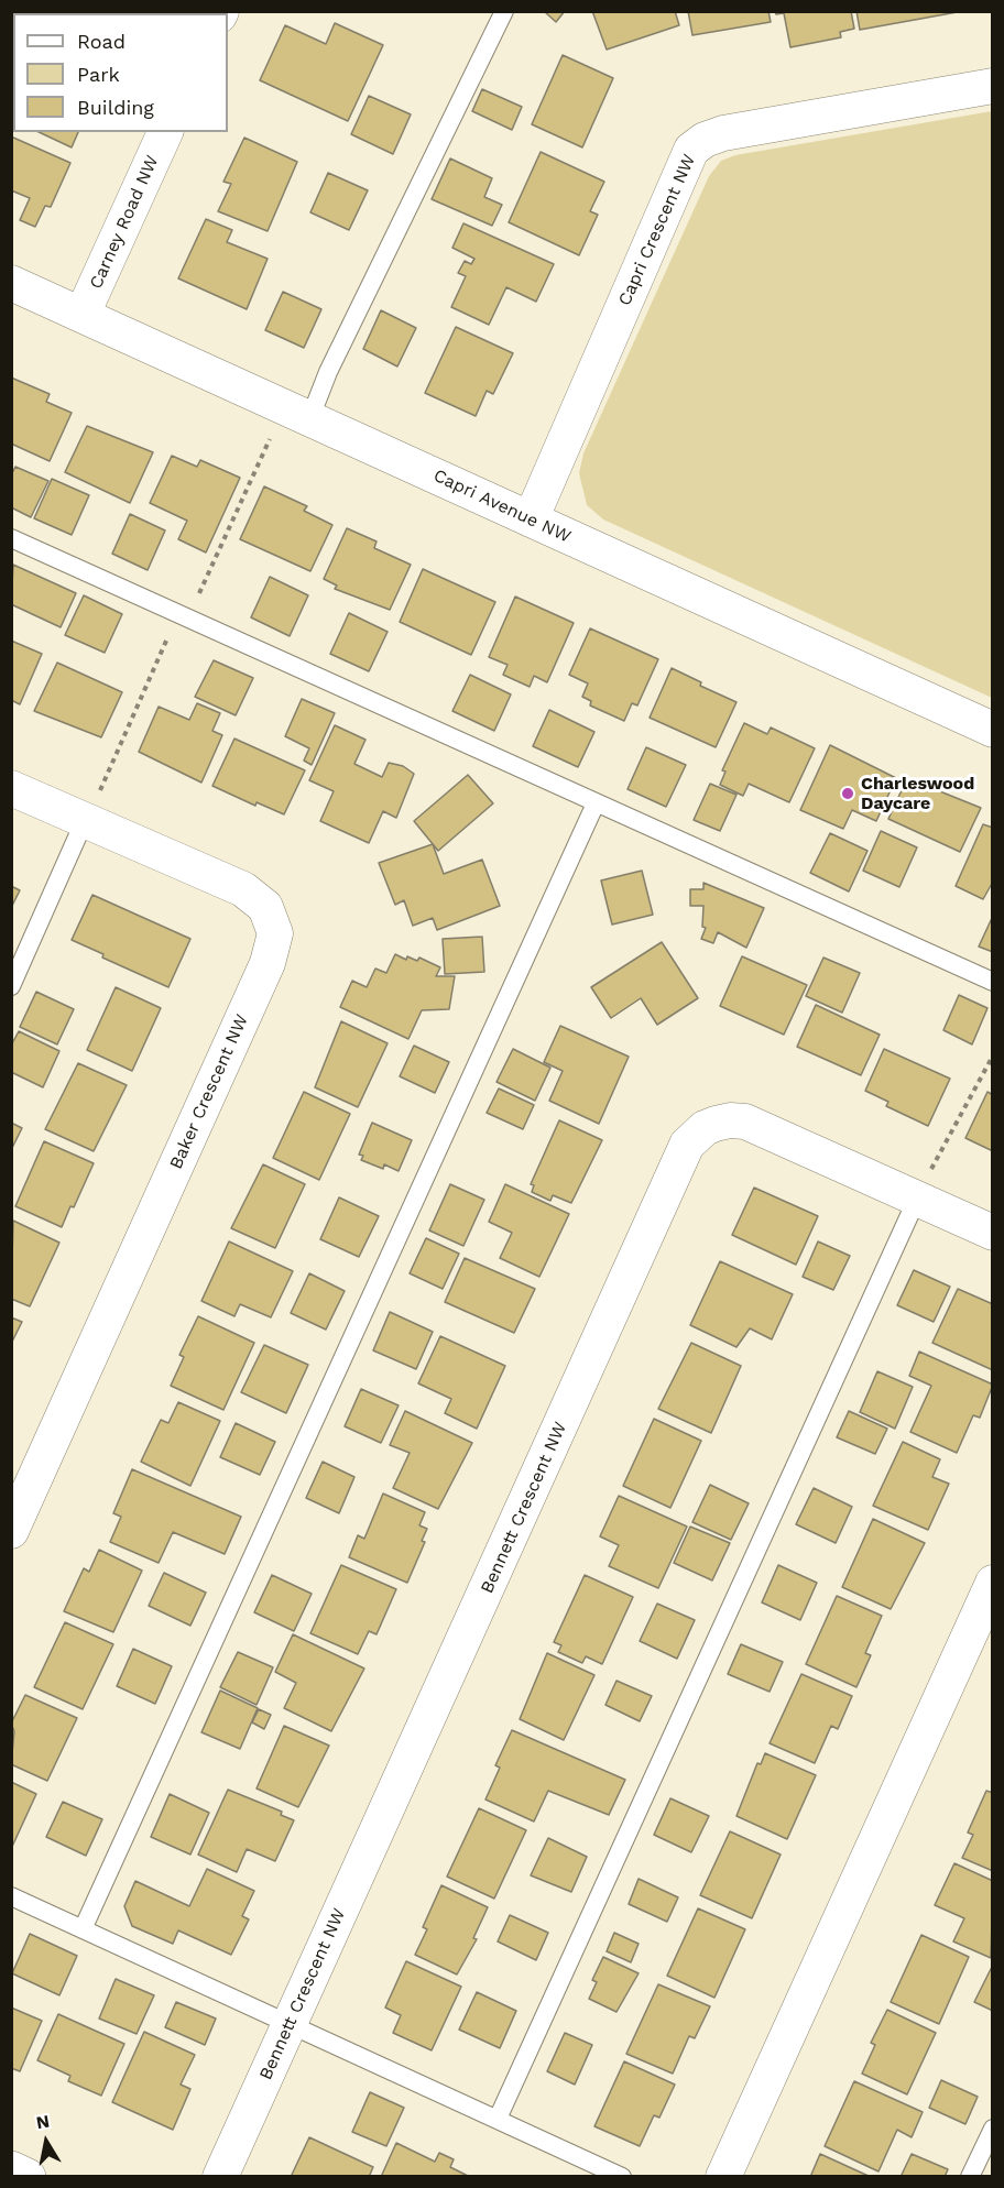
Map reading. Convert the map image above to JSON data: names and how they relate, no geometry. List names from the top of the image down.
{
  "streets": {
    "street": [
      "Carney Road NW",
      "Capri Crescent NW",
      "Capri Avenue NW",
      "Baker Crescent NW",
      "Bennett Crescent NW"
    ]
  },
  "crossings": [
    ["Carney Road NW", "Capri Avenue NW"],
    ["Capri Crescent NW", "Capri Avenue NW"]
  ],
  "places": ["Charleswood Daycare"],
  "legend": ["Road", "Park", "Building"],
  "north": "top"
}
